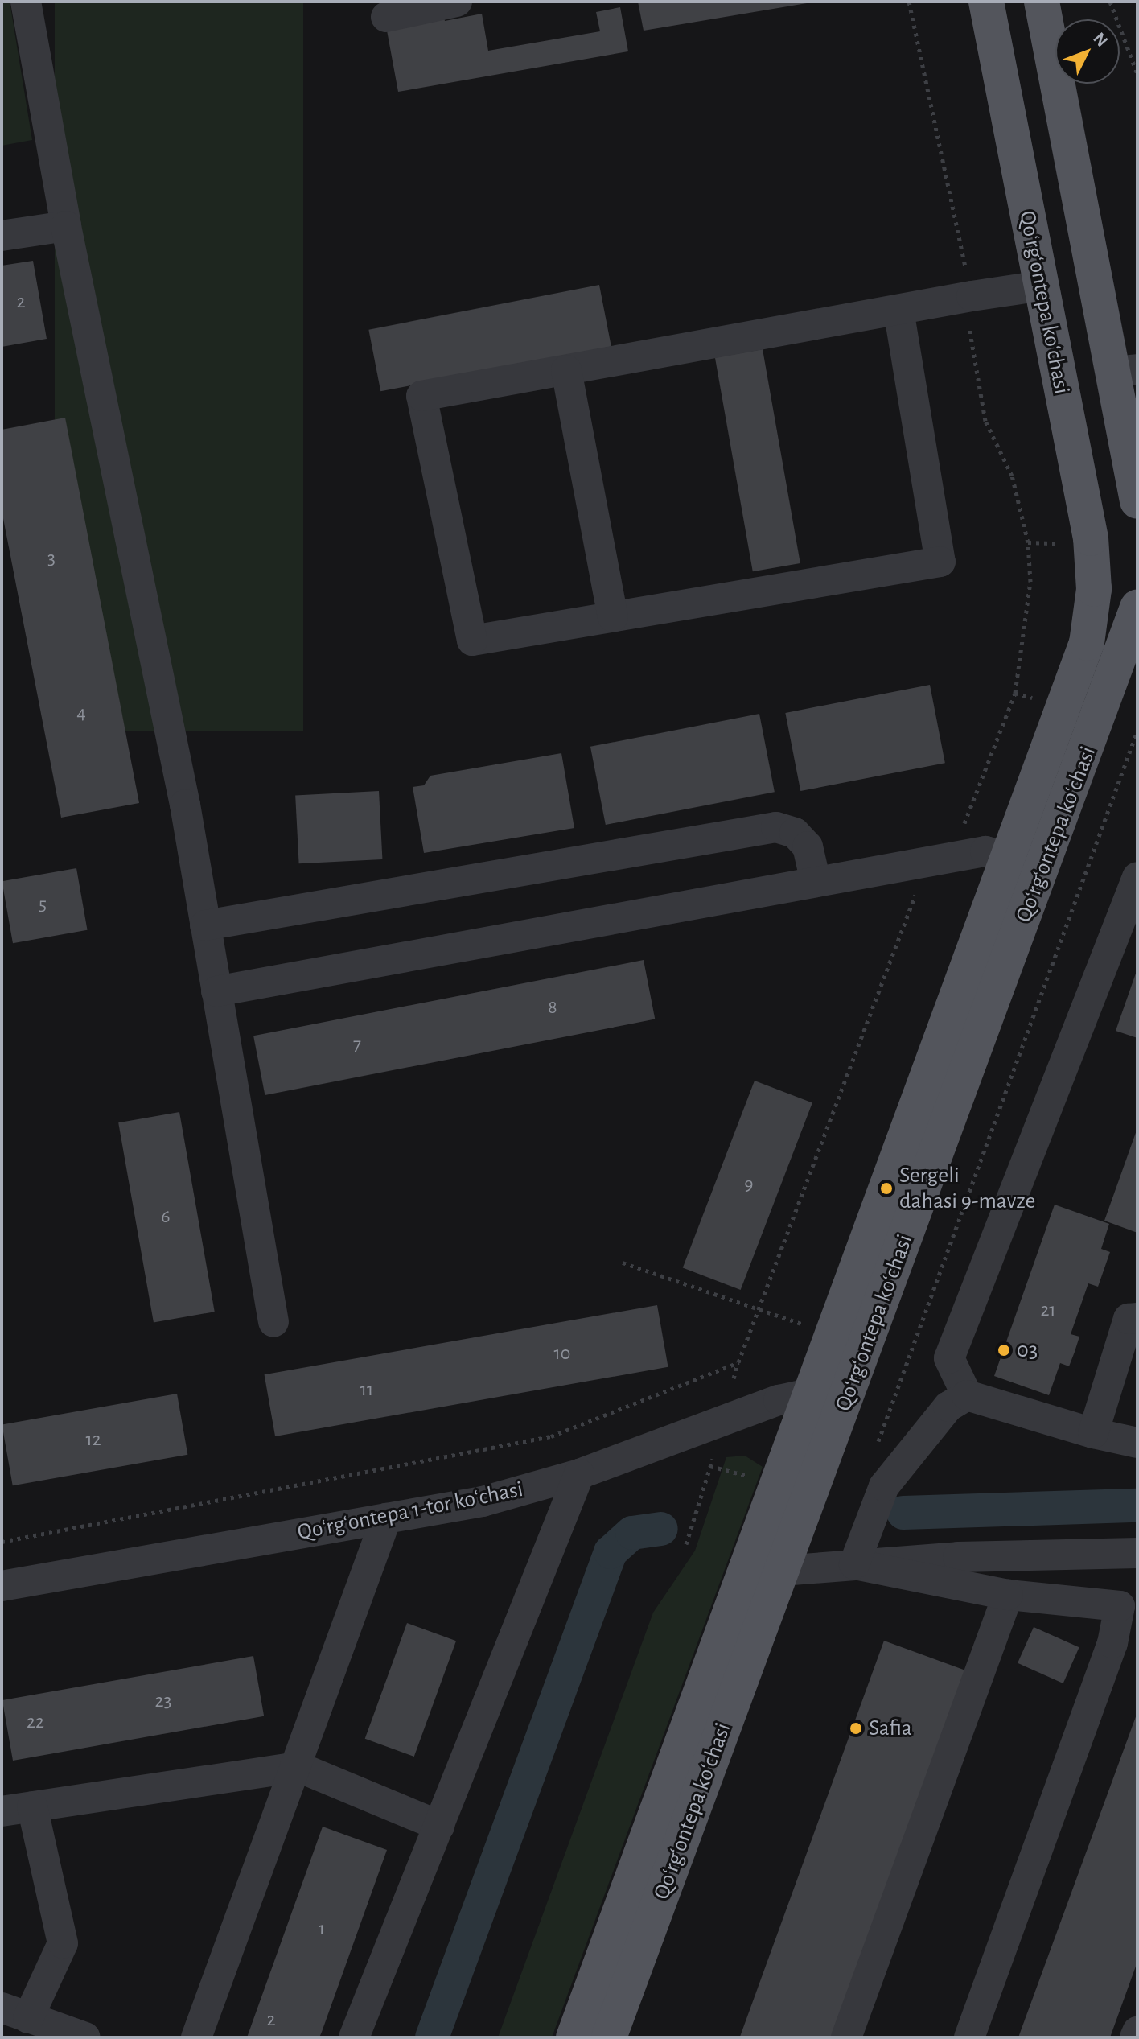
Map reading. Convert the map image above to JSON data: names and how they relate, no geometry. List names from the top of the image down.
{
  "streets": {
    "main road": ["Qoʻrgʻontepa koʻchasi"],
    "street": ["Qoʻrgʻontepa 1-tor koʻchasi"]
  },
  "crossings": [
    ["Qoʻrgʻontepa koʻchasi", "Qoʻrgʻontepa 1-tor koʻchasi"]
  ],
  "places": ["Sergeli dahasi 9-mavze", "03", "Safia"],
  "house_numbers": [
    "2",
    "3",
    "4",
    "5",
    "8",
    "7",
    "9",
    "6",
    "21",
    "10",
    "11",
    "12",
    "23",
    "22",
    "1",
    "2"
  ],
  "north": "top right"
}
